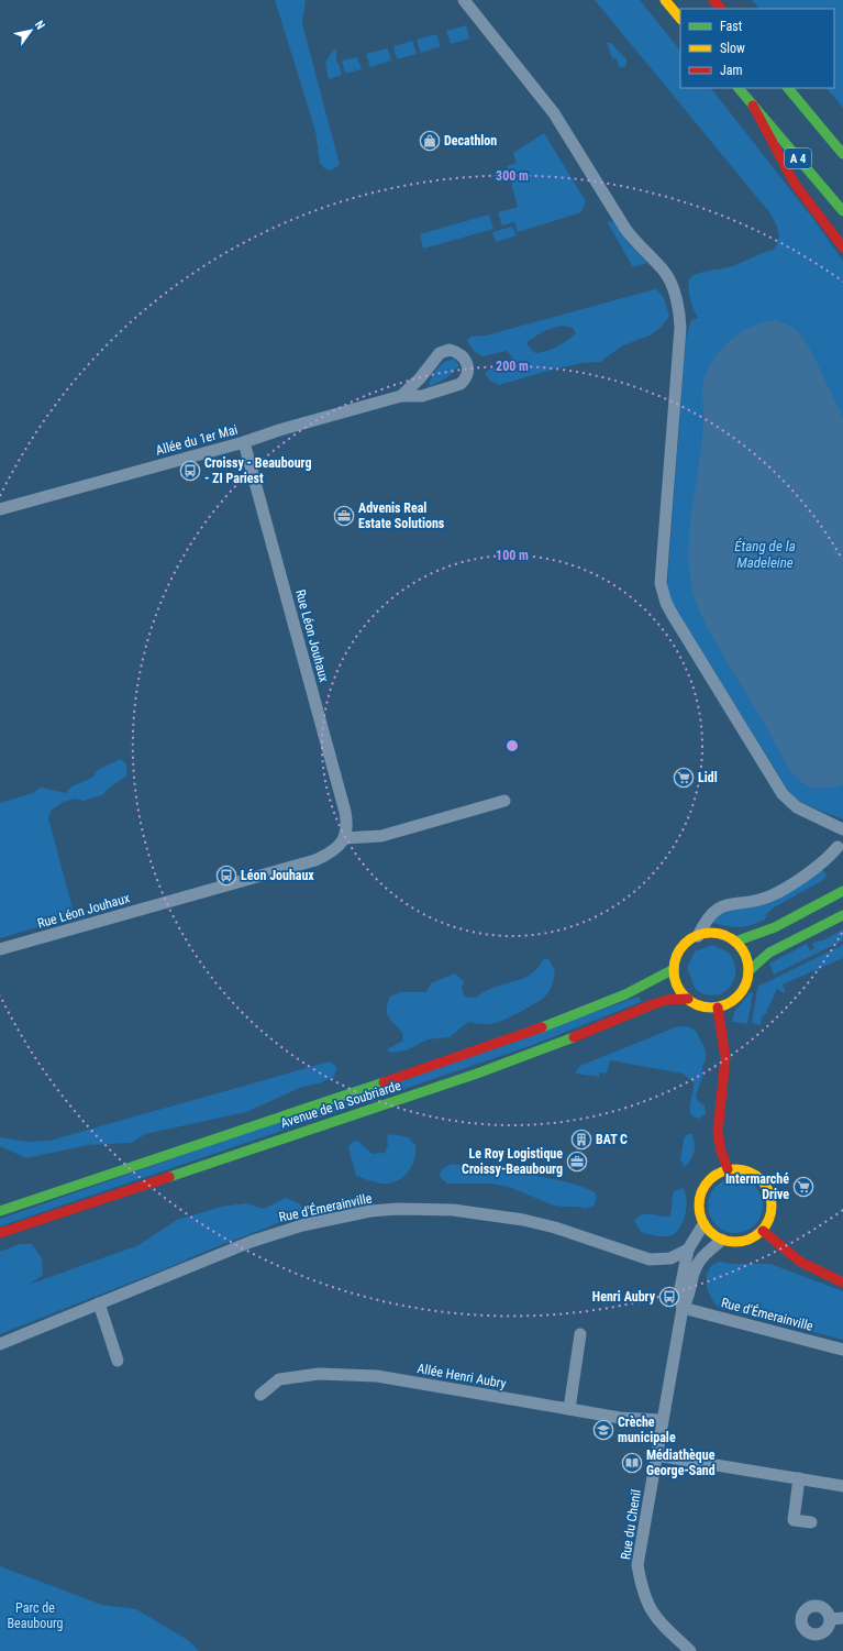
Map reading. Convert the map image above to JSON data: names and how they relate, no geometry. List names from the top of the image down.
{
  "streets": {
    "main road": ["A 4", "Avenue de la Soubriarde"],
    "street": [
      "Allée du 1er Mai",
      "Rue Léon Jouhaux",
      "Rue d'Émerainville",
      "Allée Henri Aubry",
      "Rue du Chenil"
    ]
  },
  "crossings": [
    ["Allée du 1er Mai", "Rue Léon Jouhaux"],
    ["Rue d'Émerainville", "Rue du Chenil"],
    ["Allée Henri Aubry", "Rue du Chenil"]
  ],
  "water": ["Étang de la Madeleine"],
  "parks": ["Parc de Beaubourg"],
  "places": {
    "shop": ["Decathlon"],
    "bus stop": ["Croissy - Beaubourg - ZI Pariest", "Léon Jouhaux", "Henri Aubry"],
    "office": ["Advenis Real Estate Solutions", "Le Roy Logistique Croissy-Beaubourg"],
    "supermarket": ["Lidl", "Intermarché Drive"],
    "building": ["BAT C"],
    "school or university": ["Crèche municipale"],
    "library": ["Médiathèque George-Sand"]
  },
  "legend": ["Fast", "Slow", "Jam"],
  "north": "top right",
  "rings": ["300 m", "200 m", "100 m"]
}
